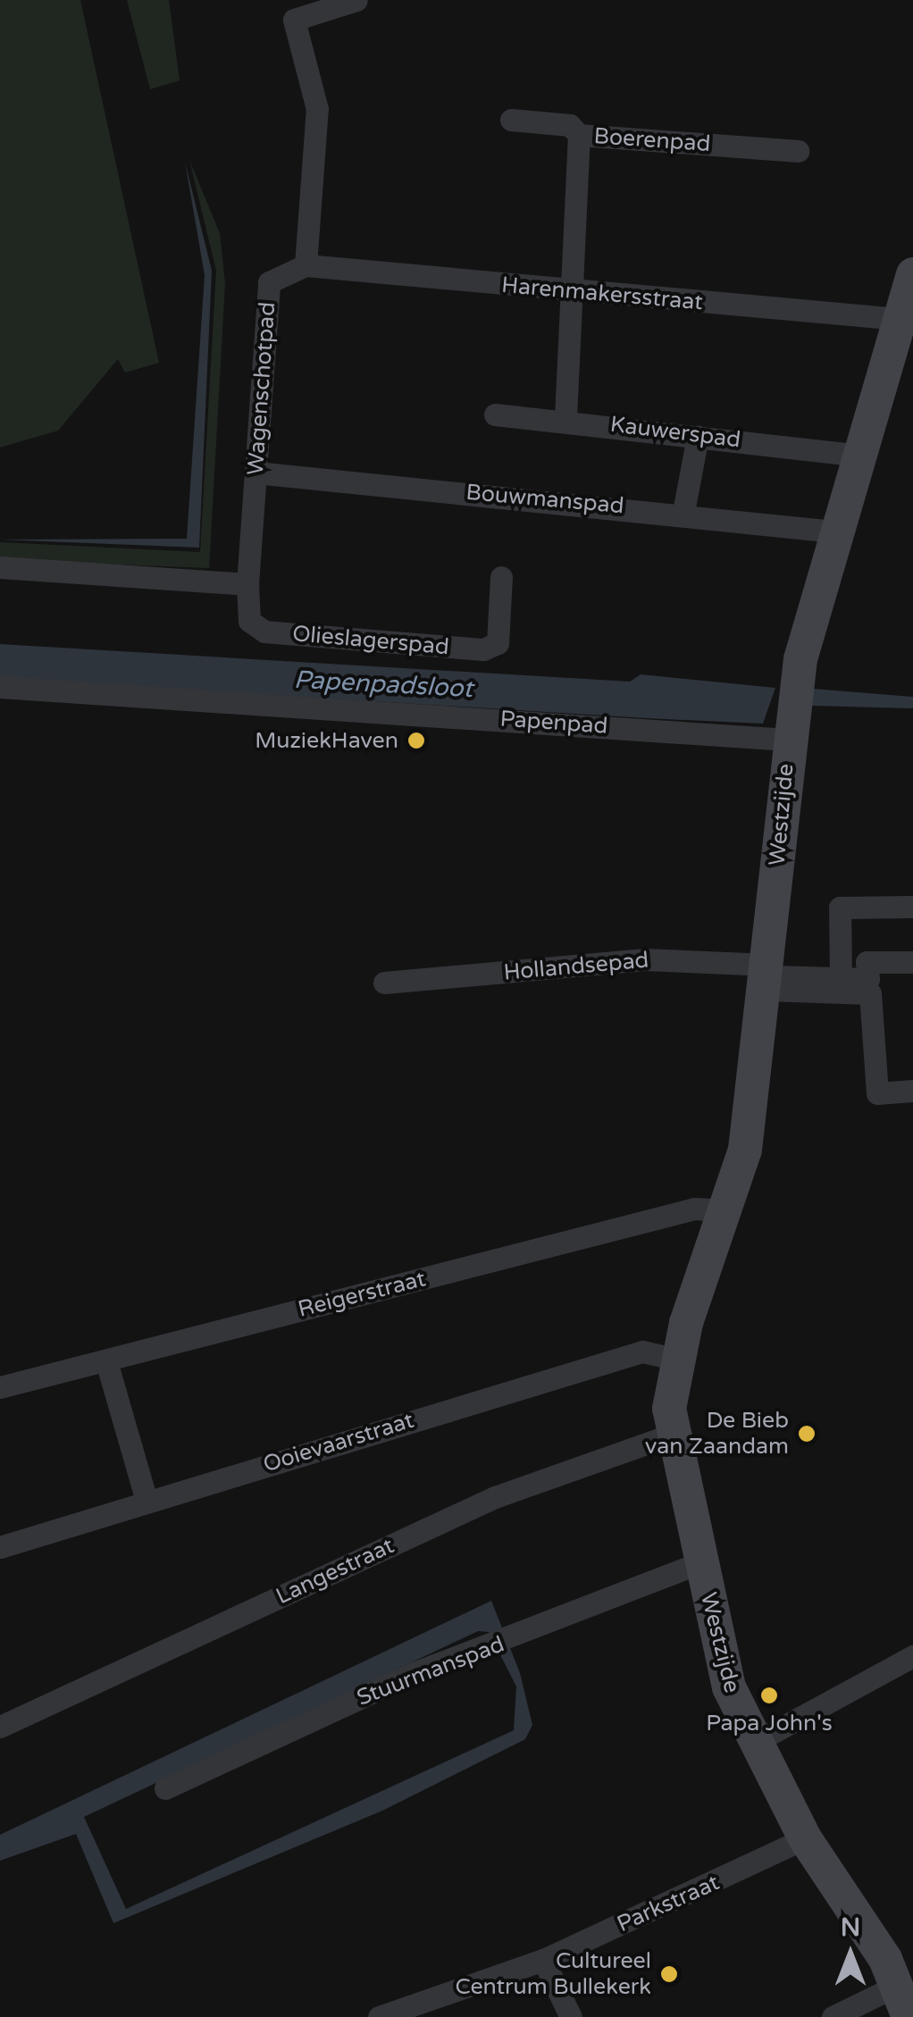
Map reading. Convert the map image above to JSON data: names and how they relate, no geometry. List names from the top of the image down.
{
  "streets": {
    "street": [
      "Boerenpad",
      "Harenmakersstraat",
      "Wagenschotpad",
      "Kauwerspad",
      "Bouwmanspad",
      "Olieslagerspad",
      "Papenpad",
      "Westzijde",
      "Hollandsepad",
      "Reigerstraat",
      "Ooievaarstraat",
      "Langestraat",
      "Stuurmanspad",
      "Parkstraat"
    ]
  },
  "crossings": [
    ["Harenmakersstraat", "Wagenschotpad"],
    ["Harenmakersstraat", "Westzijde"],
    ["Wagenschotpad", "Bouwmanspad"],
    ["Wagenschotpad", "Olieslagerspad"],
    ["Kauwerspad", "Westzijde"],
    ["Bouwmanspad", "Westzijde"],
    ["Papenpad", "Westzijde"],
    ["Westzijde", "Hollandsepad"],
    ["Westzijde", "Reigerstraat"],
    ["Westzijde", "Ooievaarstraat"],
    ["Westzijde", "Langestraat"],
    ["Westzijde", "Stuurmanspad"],
    ["Westzijde", "Parkstraat"]
  ],
  "water": ["Papenpadsloot"],
  "places": [
    "MuziekHaven",
    "De Bieb van Zaandam",
    "Papa John's",
    "Cultureel Centrum Bullekerk"
  ],
  "north": "top"
}
